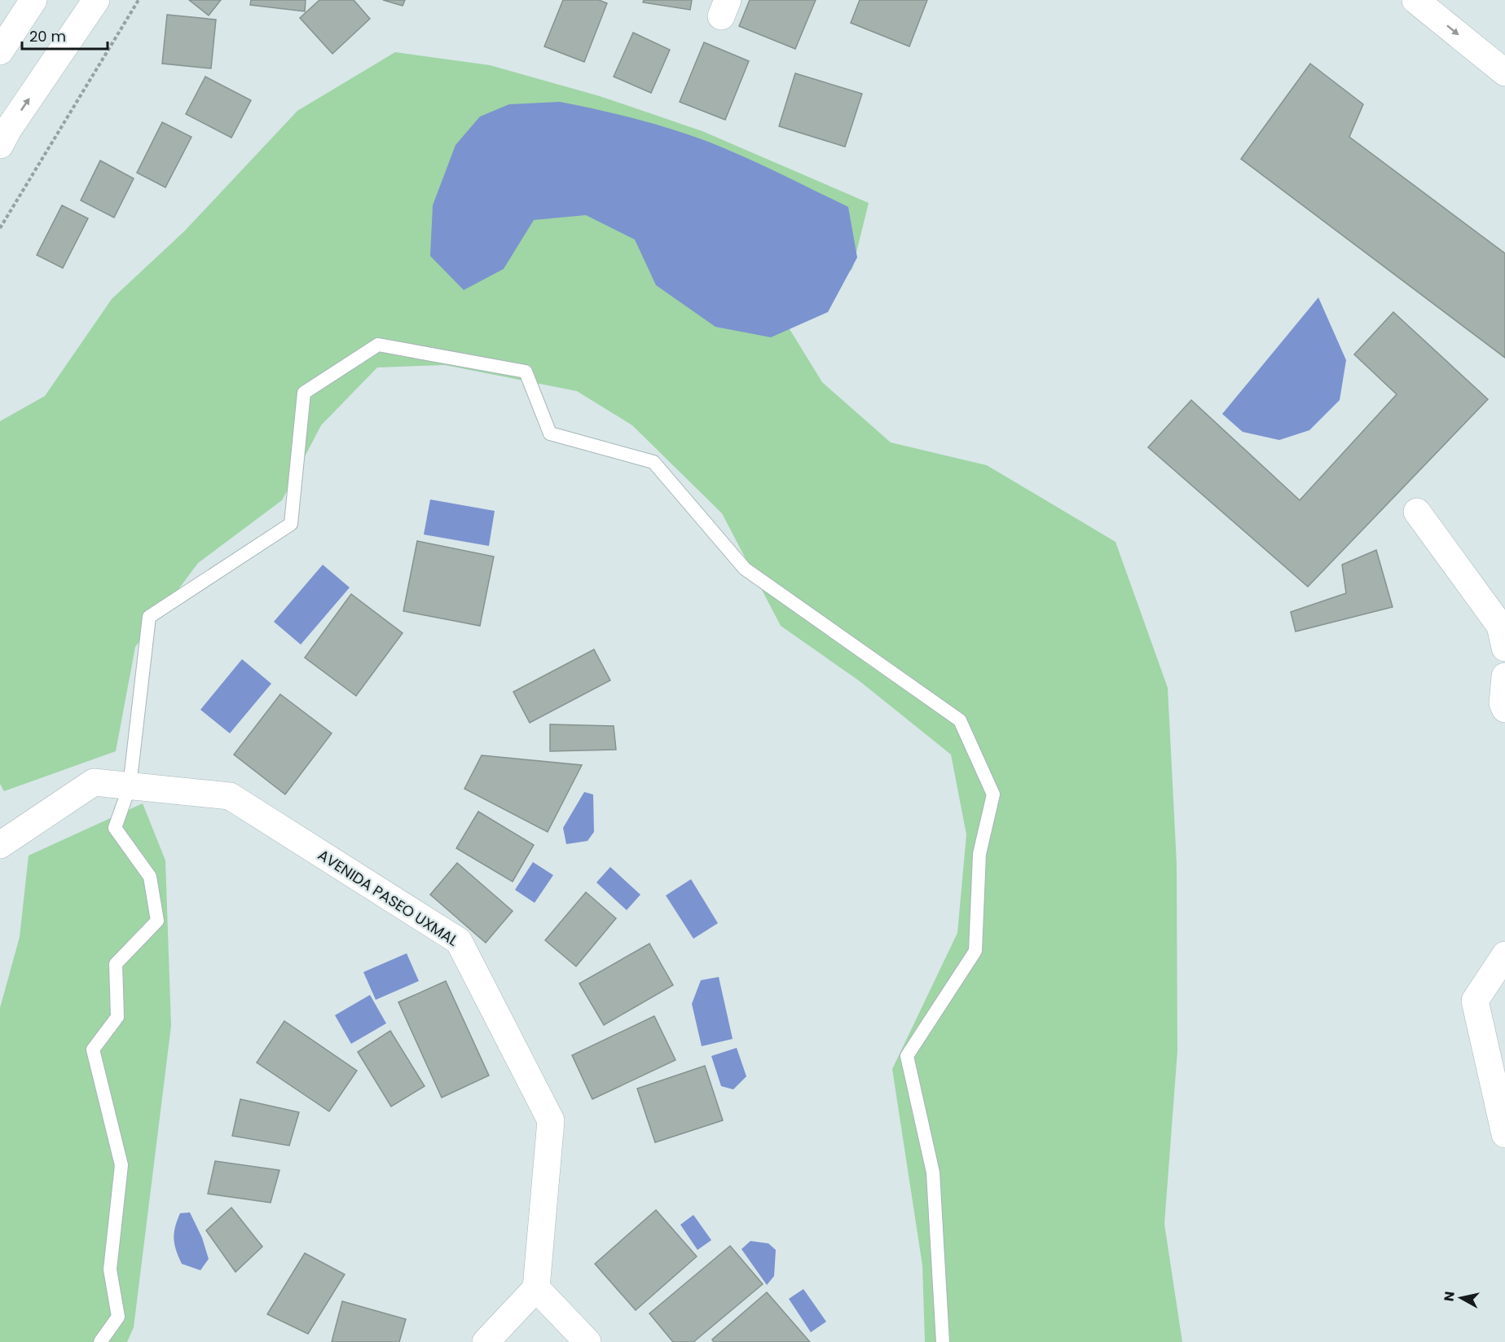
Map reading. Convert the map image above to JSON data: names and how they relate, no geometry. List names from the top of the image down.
{
  "streets": {
    "street": ["AVENIDA PASEO UXMAL"]
  },
  "scale_bar": "20 m",
  "north": "left"
}
